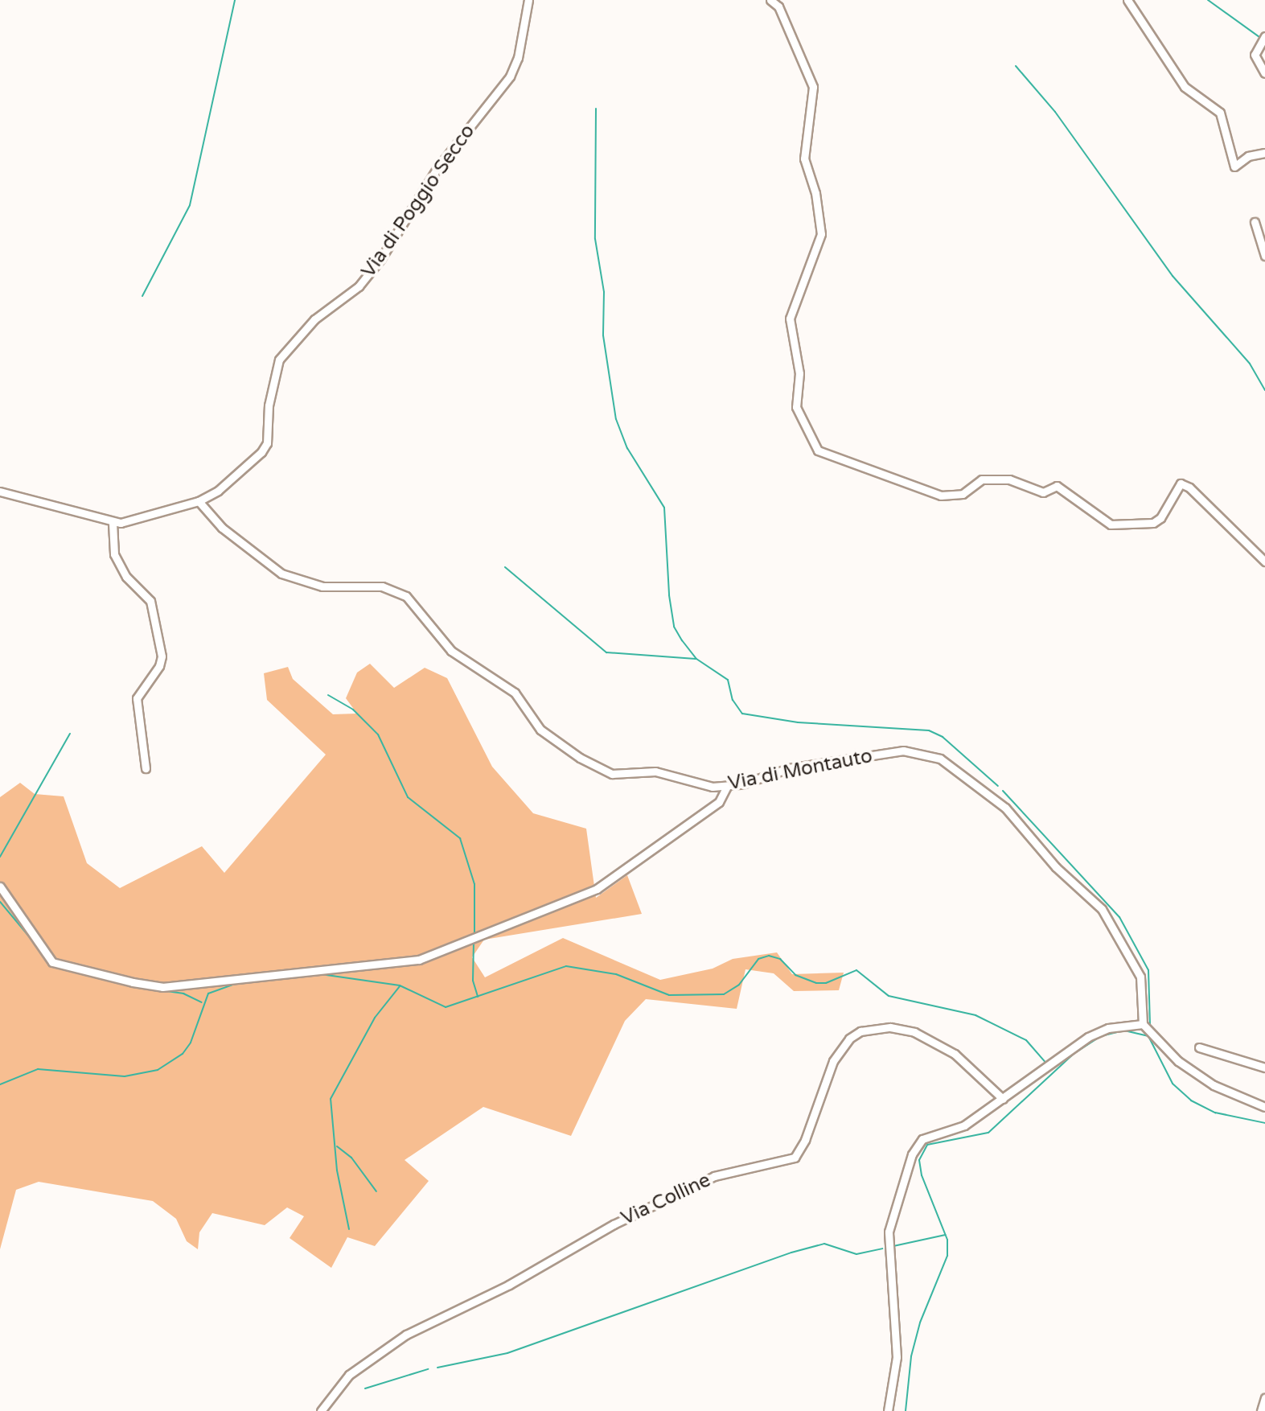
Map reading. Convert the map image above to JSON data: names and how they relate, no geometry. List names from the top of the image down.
{
  "streets": {
    "street": ["Via di Poggio Secco", "Via di Montauto", "Via Colline"]
  },
  "crossings": [
    ["Via di Poggio Secco", "Via di Montauto"]
  ]
}
